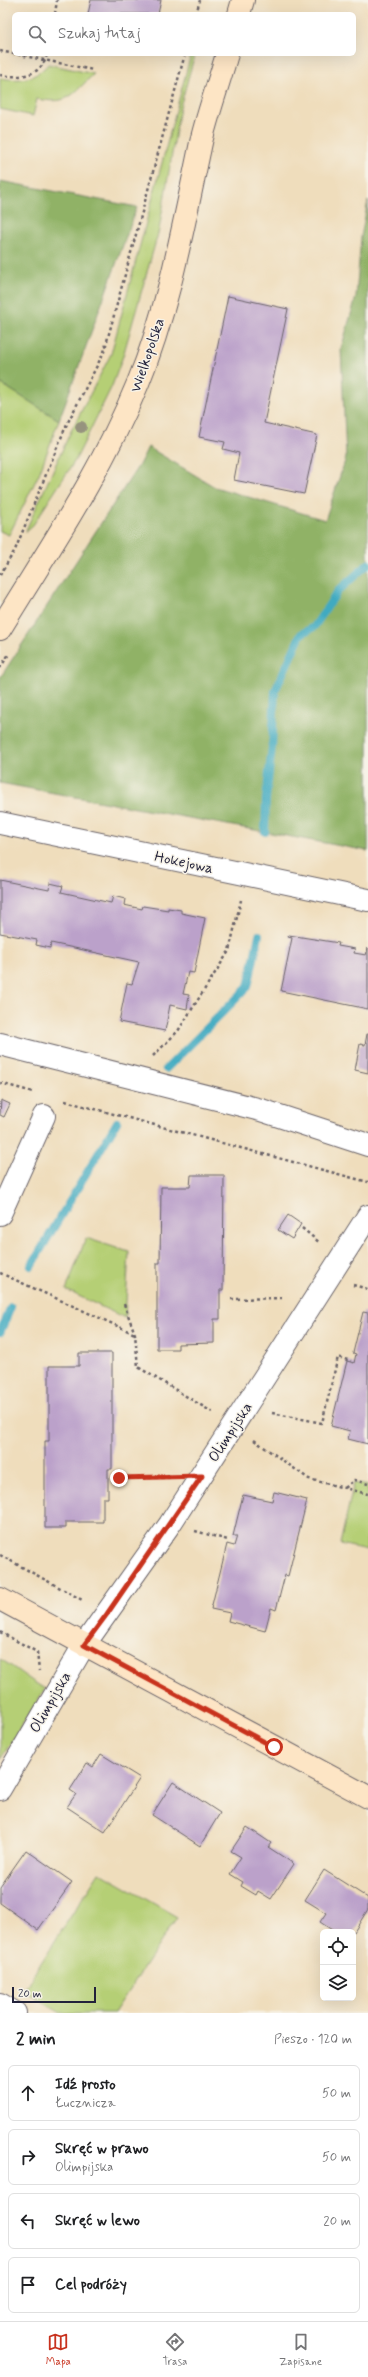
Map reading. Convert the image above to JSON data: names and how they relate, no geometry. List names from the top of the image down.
{
  "streets": {
    "street": ["Wielkopolska", "Hokejowa", "Olimpijska"]
  },
  "scale_bar": "20 m",
  "page": {
    "search": "Szukaj tutaj",
    "scale": "20 m",
    "heading": ["2 min", "Pieszo · 120 m"],
    "list": [
      ["Idź prosto", "Łucznicza", "50 m"],
      ["Skręć w prawo", "Olimpijska", "50 m"],
      ["Skręć w lewo", "20 m"],
      "Cel podróży"
    ],
    "nav": ["Mapa", "Trasa", "Zapisane"]
  }
}
